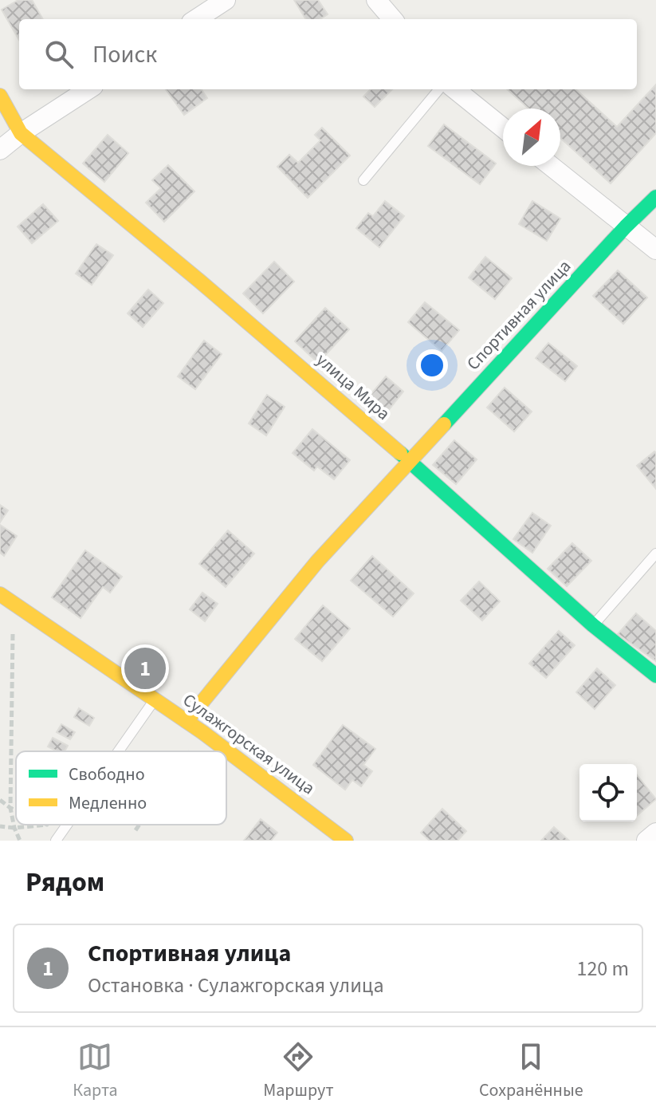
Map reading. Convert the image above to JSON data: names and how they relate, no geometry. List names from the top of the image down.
{
  "streets": {
    "street": ["Спортивная улица", "улица Мира", "Сулажгорская улица"]
  },
  "crossings": [
    ["Спортивная улица", "улица Мира"],
    ["Спортивная улица", "Сулажгорская улица"]
  ],
  "legend": ["Свободно", "Медленно"],
  "north": "top right",
  "page": {
    "search": "Поиск",
    "pins": "1",
    "heading": "Рядом",
    "list": [
      {
        "mark": "1",
        "name": "Спортивная улица",
        "note": "Остановка · Сулажгорская улица",
        "value": "120 m"
      }
    ],
    "nav": ["Карта", "Маршрут", "Сохранённые"]
  }
}
